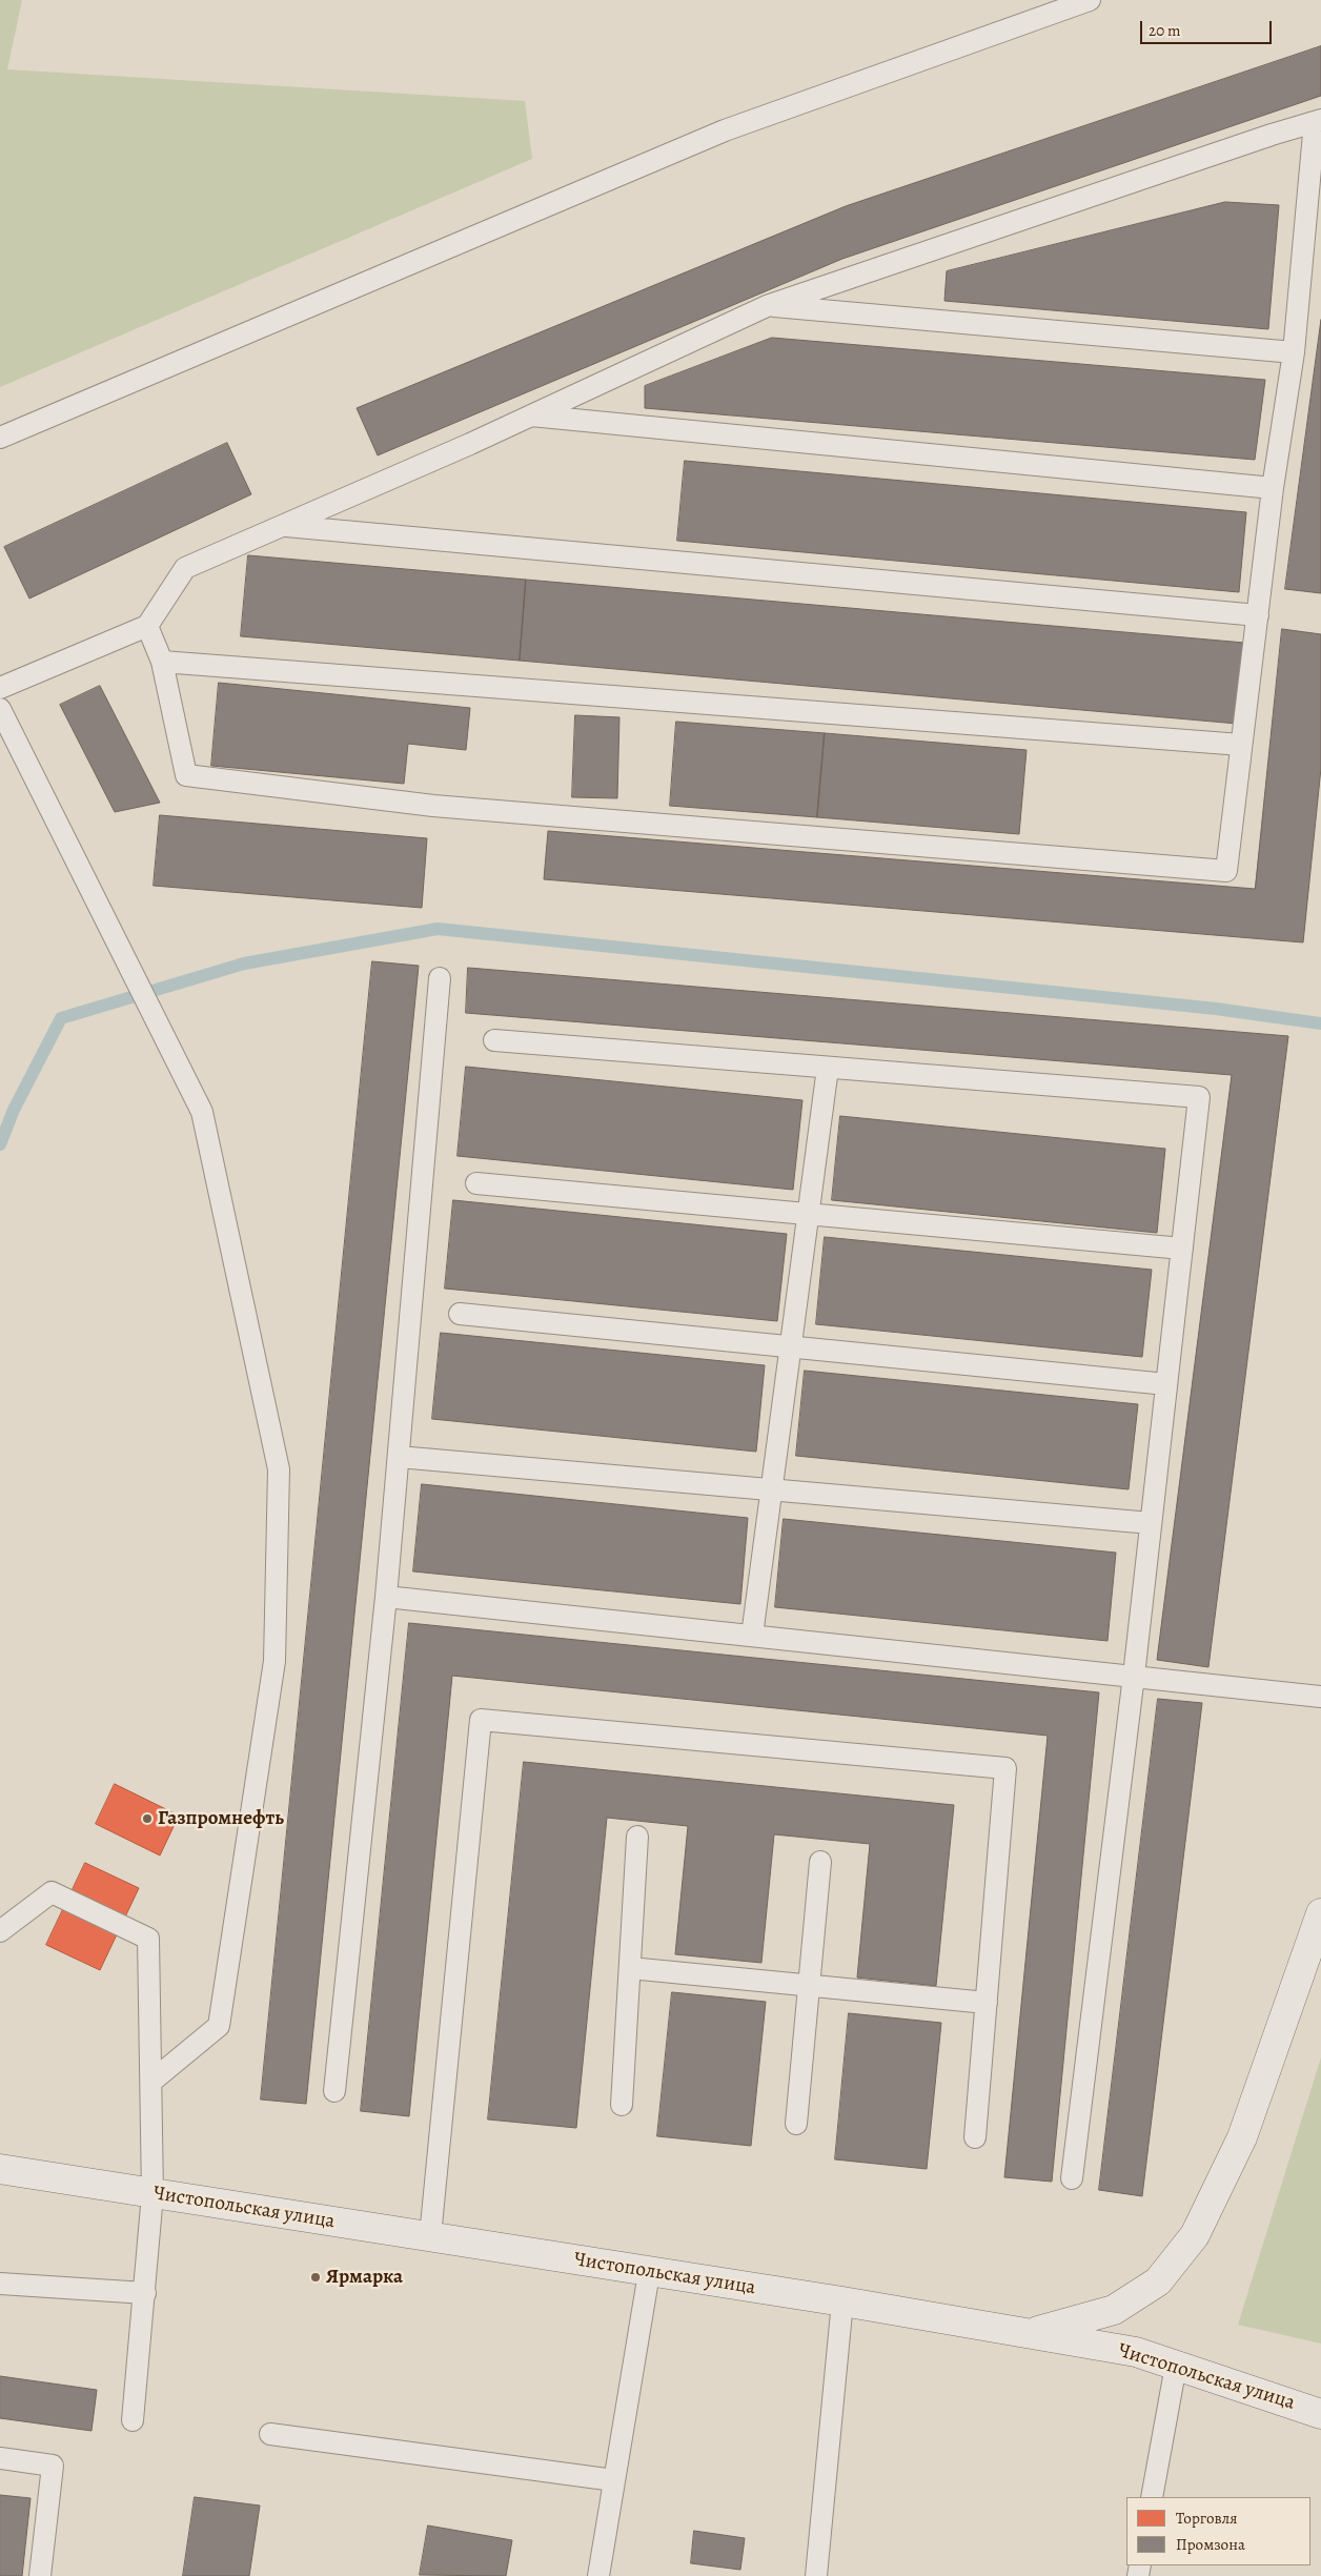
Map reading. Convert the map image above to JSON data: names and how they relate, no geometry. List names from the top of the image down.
{
  "streets": {
    "main road": ["Чистопольская улица"]
  },
  "places": ["Газпромнефть", "Ярмарка"],
  "legend": ["Торговля", "Промзона"],
  "scale_bar": "20 m"
}
